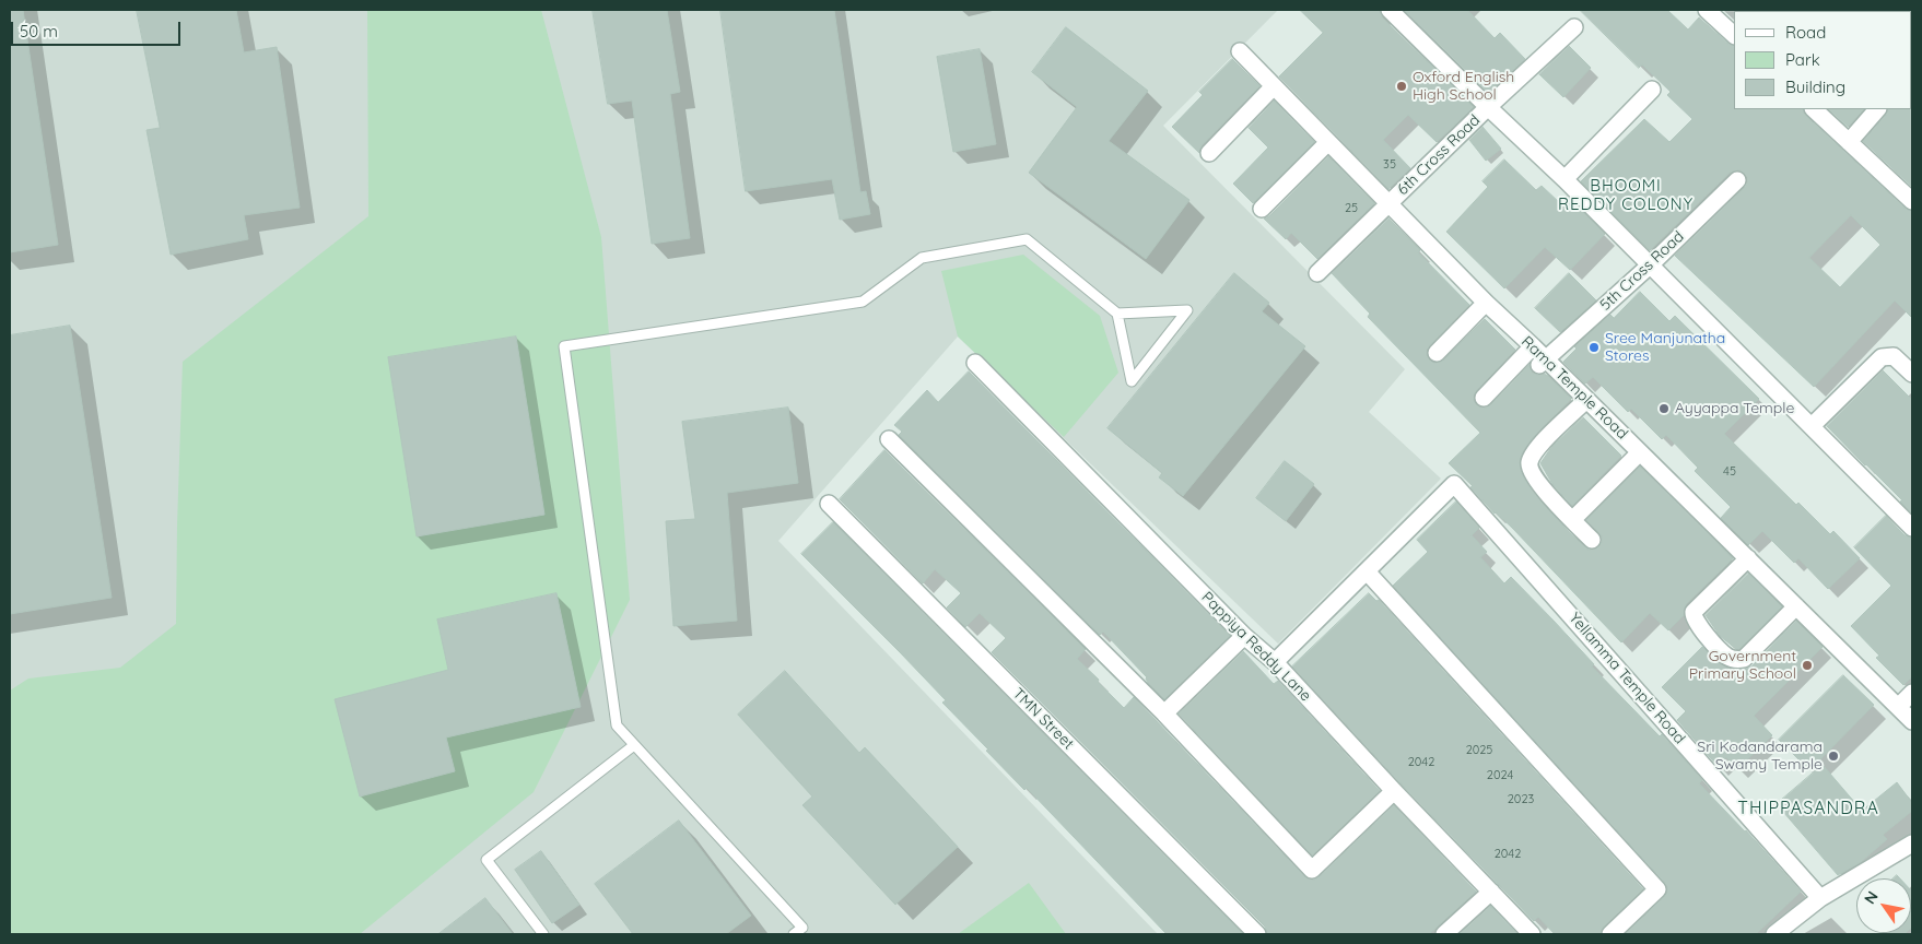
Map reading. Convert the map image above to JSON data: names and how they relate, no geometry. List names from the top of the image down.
{
  "streets": {
    "street": [
      "6th Cross Road",
      "5th Cross Road",
      "Rama Temple Road",
      "Pappiya Reddy Lane",
      "Yellamma Temple Road",
      "TMN Street"
    ]
  },
  "crossings": [
    ["6th Cross Road", "Rama Temple Road"],
    ["5th Cross Road", "Rama Temple Road"]
  ],
  "districts": ["BHOOMI REDDY COLONY", "THIPPASANDRA"],
  "places": [
    "Oxford English High School",
    "Sree Manjunatha Stores",
    "Ayyappa Temple",
    "Government Primary School",
    "Sri Kodandarama Swamy Temple"
  ],
  "house_numbers": [
    "35",
    "25",
    "45",
    "2025",
    "2042",
    "2024",
    "2023",
    "2042"
  ],
  "legend": ["Road", "Park", "Building"],
  "scale_bar": "50 m",
  "north": "top left"
}
